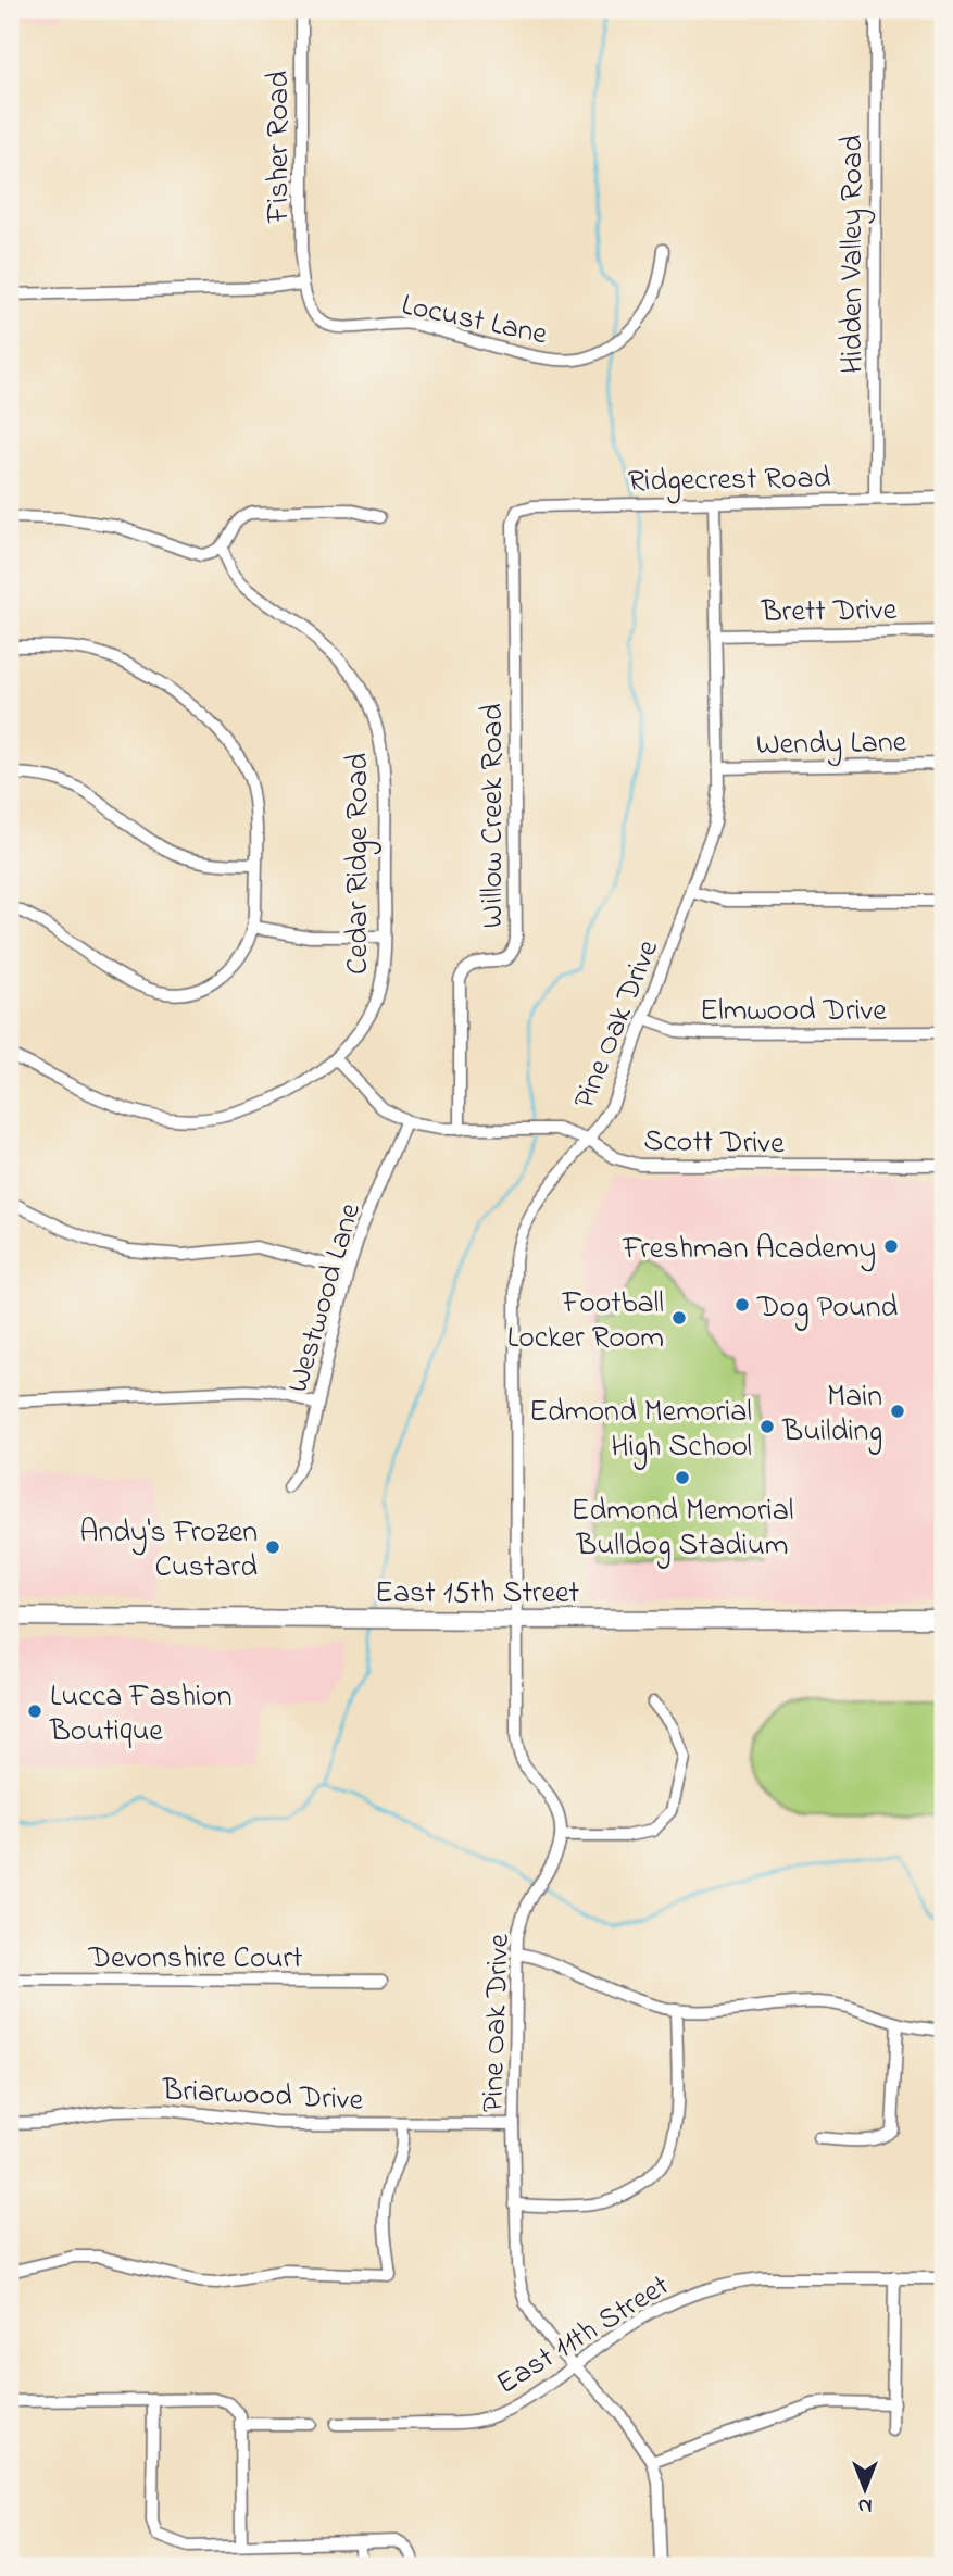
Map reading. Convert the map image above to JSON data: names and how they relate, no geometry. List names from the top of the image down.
{
  "streets": {
    "main road": ["East 15th Street"],
    "street": [
      "Fisher Road",
      "Hidden Valley Road",
      "Locust Lane",
      "Ridgecrest Road",
      "Brett Drive",
      "Wendy Lane",
      "Willow Creek Road",
      "Cedar Ridge Road",
      "Elmwood Drive",
      "Pine Oak Drive",
      "Scott Drive",
      "Westwood Lane",
      "Devonshire Court",
      "Briarwood Drive",
      "East 11th Street"
    ]
  },
  "crossings": [
    ["Fisher Road", "Locust Lane"],
    ["Hidden Valley Road", "Ridgecrest Road"],
    ["Ridgecrest Road", "Willow Creek Road"],
    ["Ridgecrest Road", "Pine Oak Drive"],
    ["Brett Drive", "Pine Oak Drive"],
    ["Wendy Lane", "Pine Oak Drive"],
    ["Willow Creek Road", "Scott Drive"],
    ["Cedar Ridge Road", "Scott Drive"],
    ["Elmwood Drive", "Pine Oak Drive"],
    ["Pine Oak Drive", "Scott Drive"],
    ["Pine Oak Drive", "East 15th Street"],
    ["Pine Oak Drive", "Briarwood Drive"],
    ["Pine Oak Drive", "East 11th Street"],
    ["Scott Drive", "Westwood Lane"]
  ],
  "places": [
    "Freshman Academy",
    "Dog Pound",
    "Football Locker Room",
    "Main Building",
    "Edmond Memorial High School",
    "Edmond Memorial Bulldog Stadium",
    "Andy's Frozen Custard",
    "Lucca Fashion Boutique"
  ],
  "north": "bottom"
}
